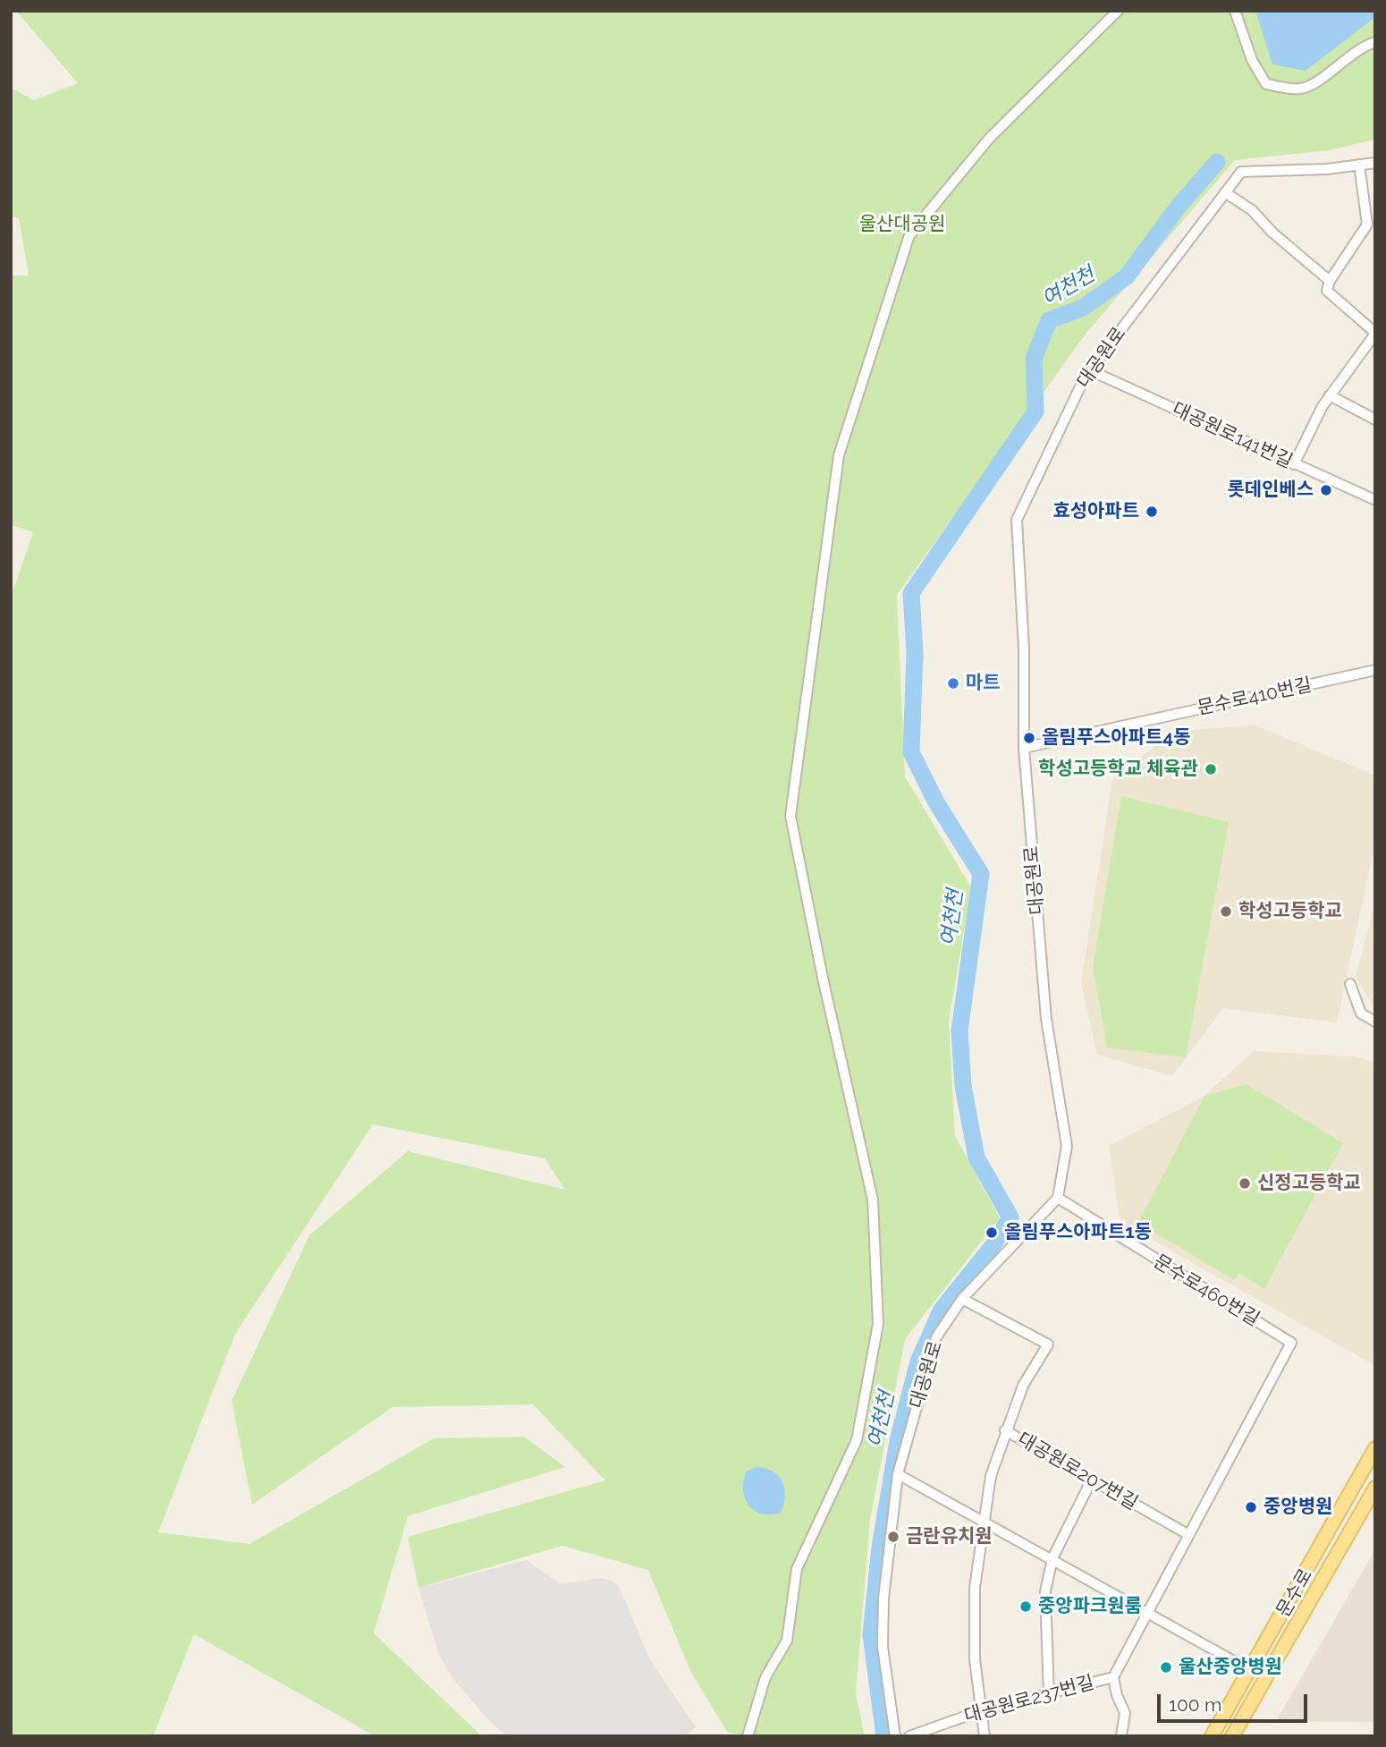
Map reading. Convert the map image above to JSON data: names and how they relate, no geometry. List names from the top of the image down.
{
  "streets": {
    "main road": ["문수로"],
    "street": [
      "대공원로",
      "대공원로141번길",
      "문수로410번길",
      "문수로460번길",
      "대공원로207번길",
      "대공원로237번길"
    ]
  },
  "crossings": [
    ["대공원로", "대공원로141번길"],
    ["대공원로", "문수로410번길"],
    ["대공원로", "문수로460번길"],
    ["대공원로", "대공원로207번길"],
    ["문수로460번길", "대공원로207번길"]
  ],
  "water": ["여천천"],
  "parks": ["울산대공원"],
  "places": [
    "롯데인베스",
    "효성아파트",
    "마트",
    "올림푸스아파트4동",
    "학성고등학교 체육관",
    "학성고등학교",
    "신정고등학교",
    "올림푸스아파트1동",
    "중앙병원",
    "금란유치원",
    "중앙파크원룸",
    "울산중앙병원"
  ],
  "scale_bar": "100 m"
}
